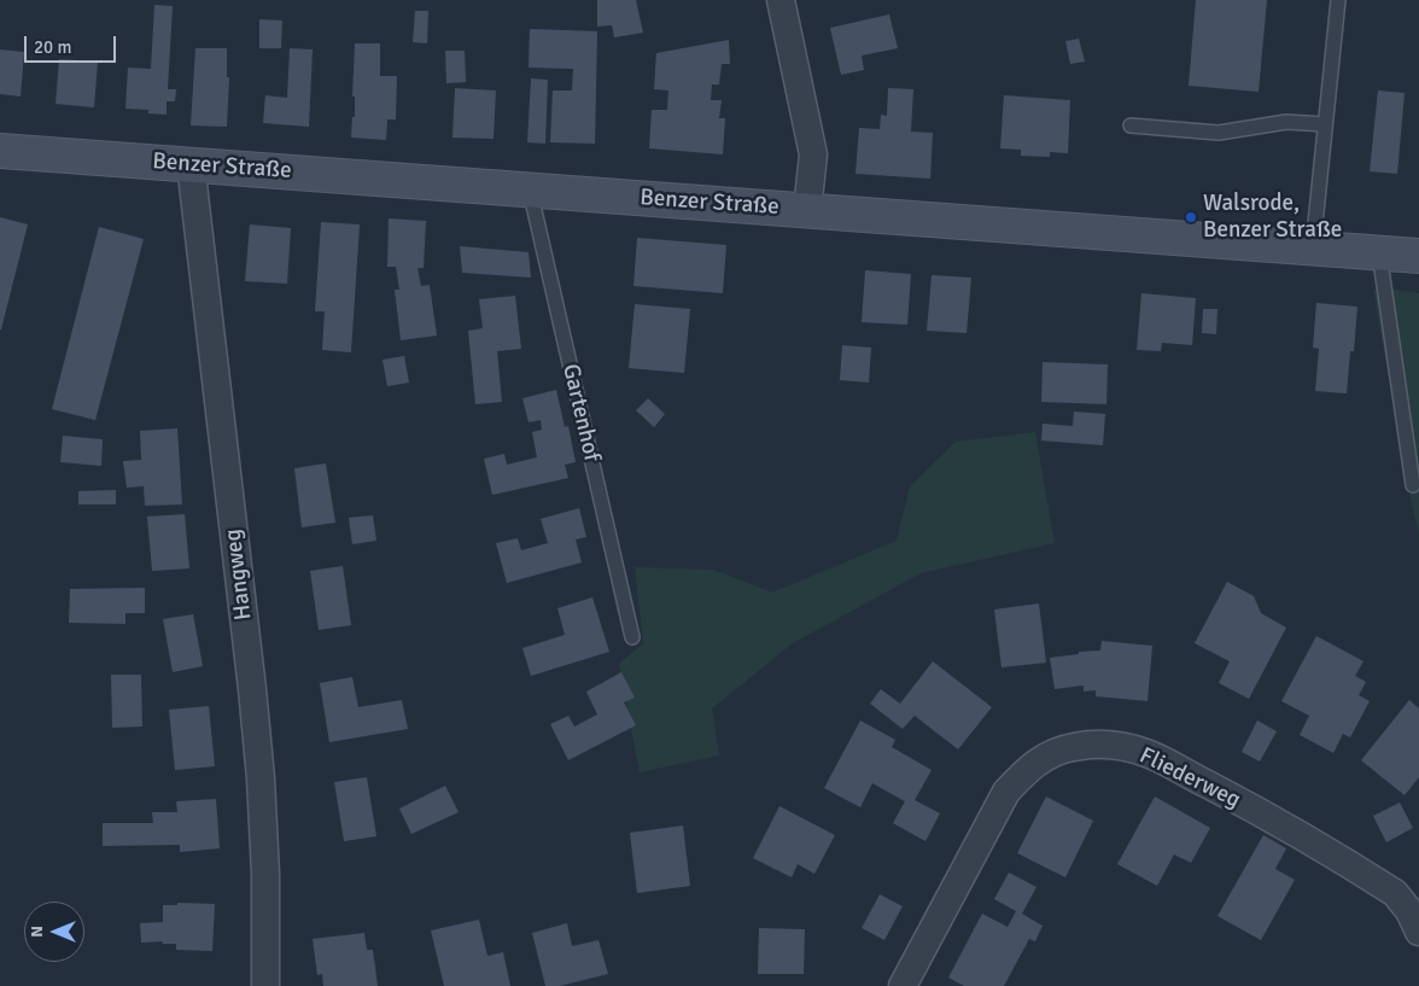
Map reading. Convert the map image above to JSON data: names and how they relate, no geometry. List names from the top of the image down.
{
  "streets": {
    "street": ["Benzer Straße", "Hangweg", "Fliederweg"],
    "lane": ["Gartenhof"]
  },
  "crossings": [
    ["Benzer Straße", "Gartenhof"],
    ["Benzer Straße", "Hangweg"]
  ],
  "places": ["Walsrode, Benzer Straße"],
  "scale_bar": "20 m",
  "north": "left"
}
